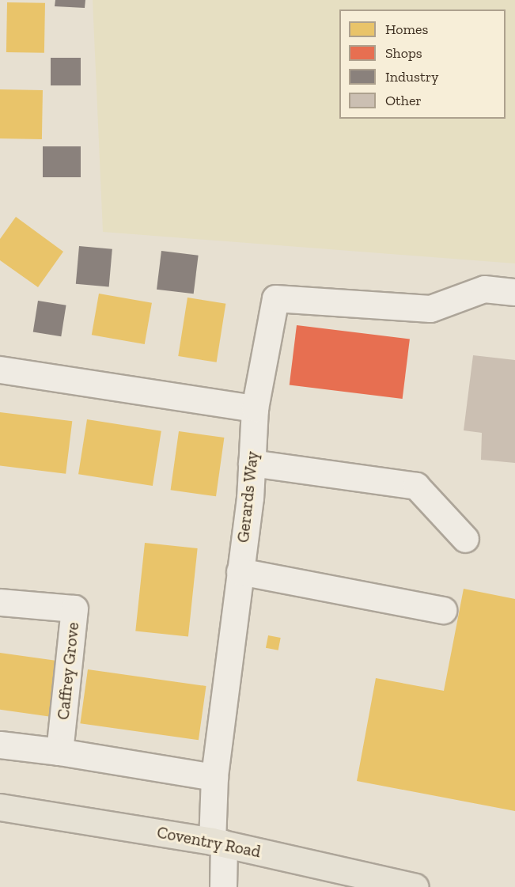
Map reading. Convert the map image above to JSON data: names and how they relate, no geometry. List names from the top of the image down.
{
  "streets": {
    "main road": ["Coventry Road"],
    "street": ["Gerards Way", "Caffrey Grove"]
  },
  "crossings": [
    ["Gerards Way", "Coventry Road"]
  ],
  "legend": [
    "Homes",
    "Shops",
    "Industry",
    "Other"
  ]
}
